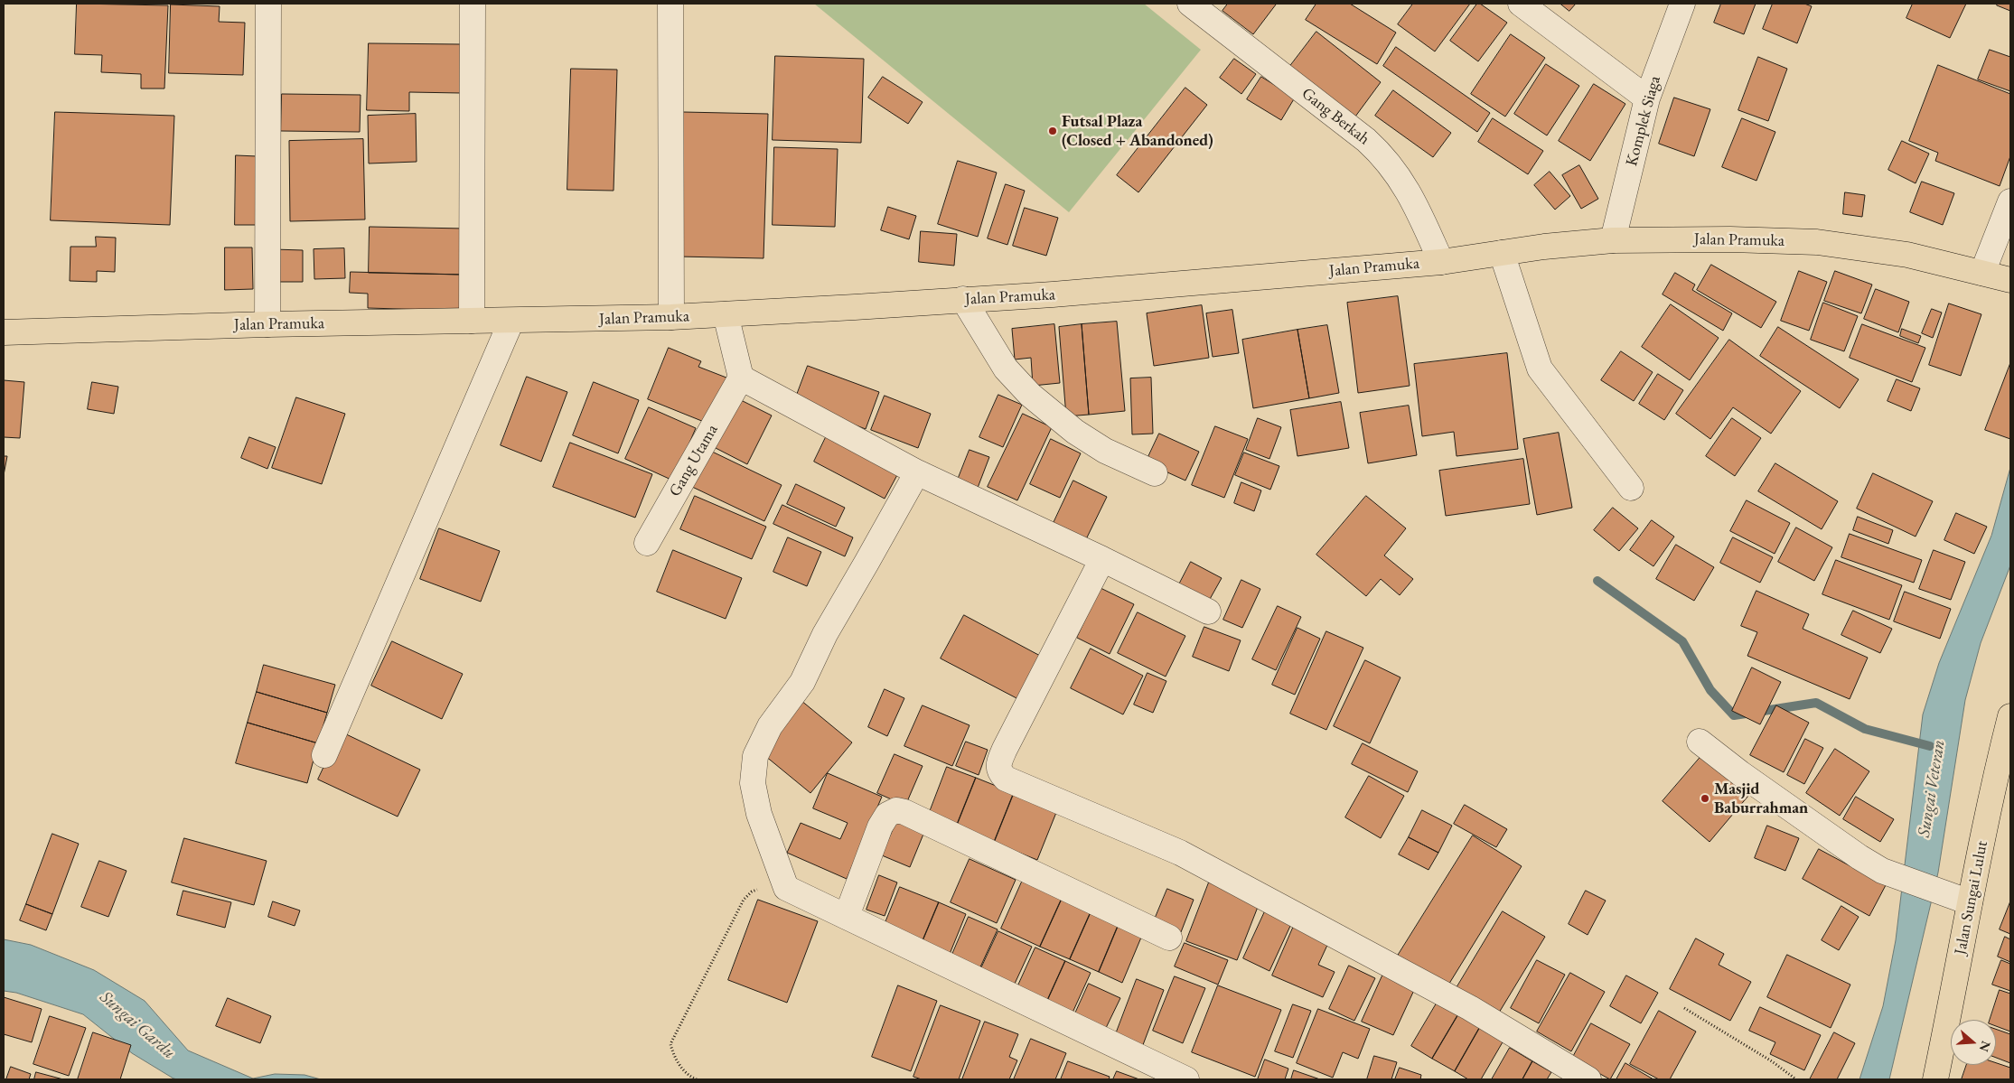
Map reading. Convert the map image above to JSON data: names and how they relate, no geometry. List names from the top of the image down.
{
  "streets": {
    "main road": ["Jalan Pramuka", "Jalan Sungai Lulut"],
    "street": ["Gang Berkah", "Komplek Siaga", "Gang Utama"]
  },
  "crossings": [
    ["Gang Berkah", "Jalan Pramuka"],
    ["Komplek Siaga", "Jalan Pramuka"]
  ],
  "water": ["Sungai Veteran", "Sungai Gardu"],
  "places": ["Futsal Plaza (Closed + Abandoned)", "Masjid Baburrahman"],
  "north": "right"
}
